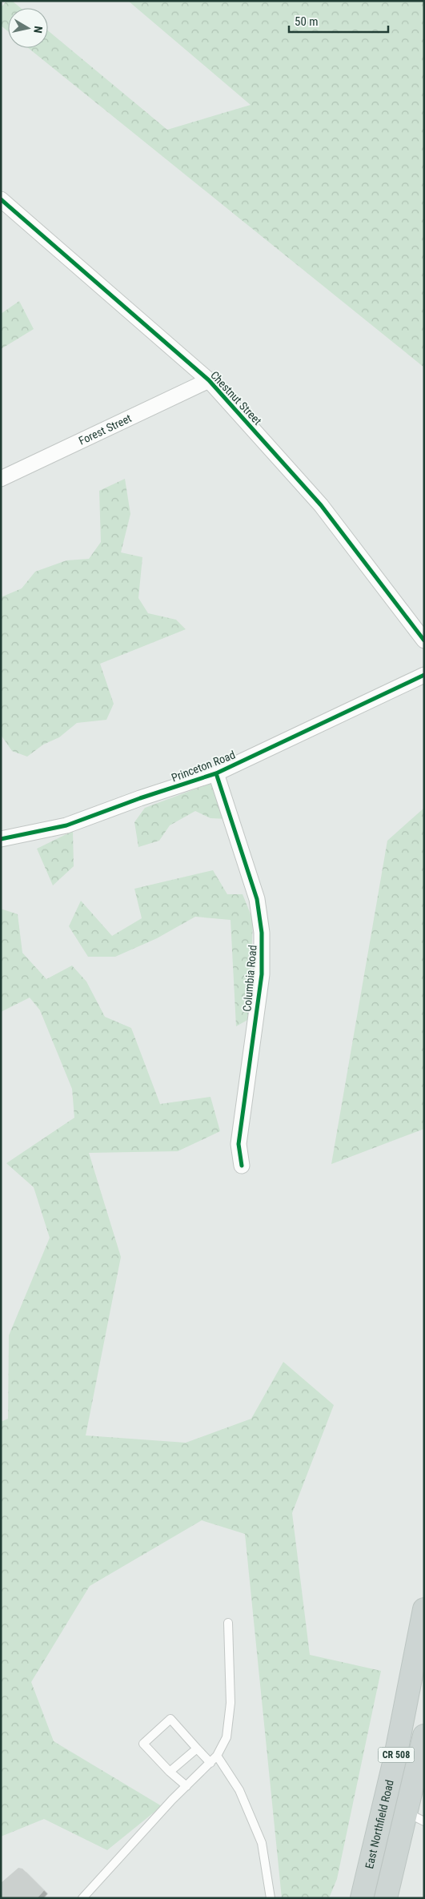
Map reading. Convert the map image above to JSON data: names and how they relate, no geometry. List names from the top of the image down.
{
  "streets": {
    "main road": ["CR 508", "East Northfield Road"],
    "street": [
      "Chestnut Street",
      "Forest Street",
      "Princeton Road",
      "Columbia Road"
    ]
  },
  "crossings": [
    ["Chestnut Street", "Forest Street"],
    ["Princeton Road", "Columbia Road"]
  ],
  "scale_bar": "50 m",
  "north": "right"
}
